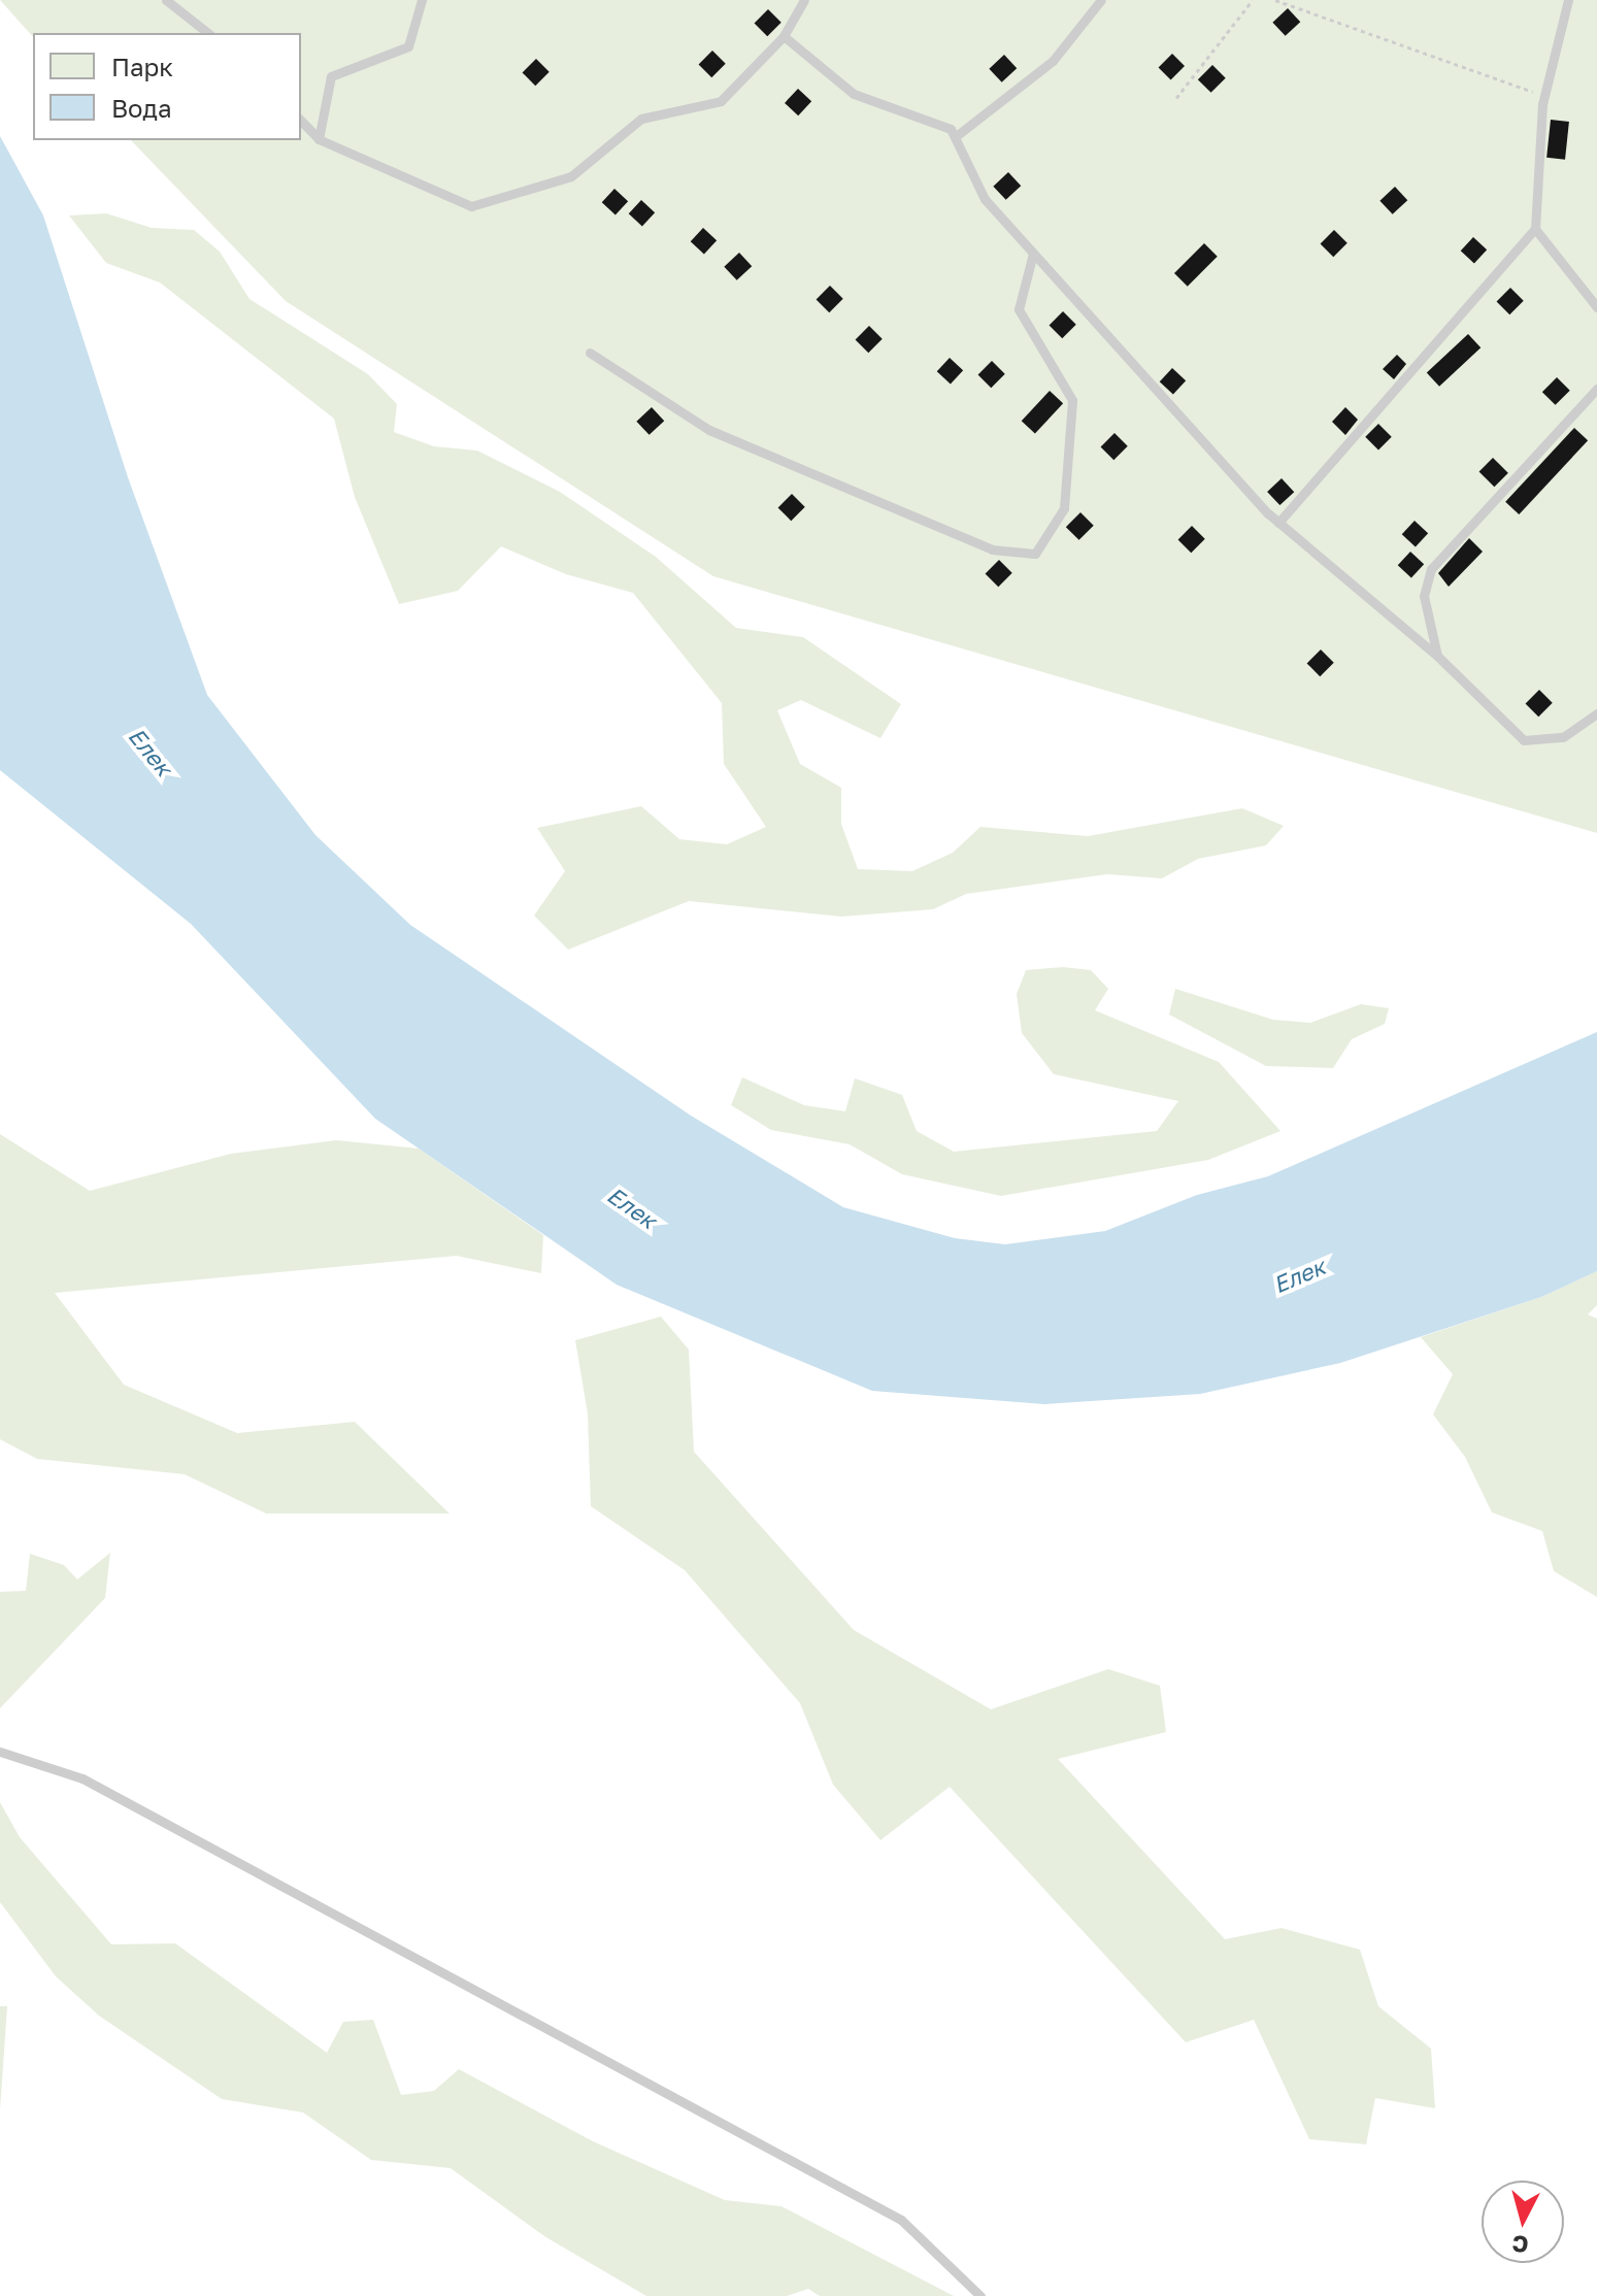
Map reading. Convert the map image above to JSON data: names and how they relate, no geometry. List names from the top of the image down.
{
  "water": ["Елек"],
  "legend": ["Парк", "Вода"],
  "north": "bottom"
}
